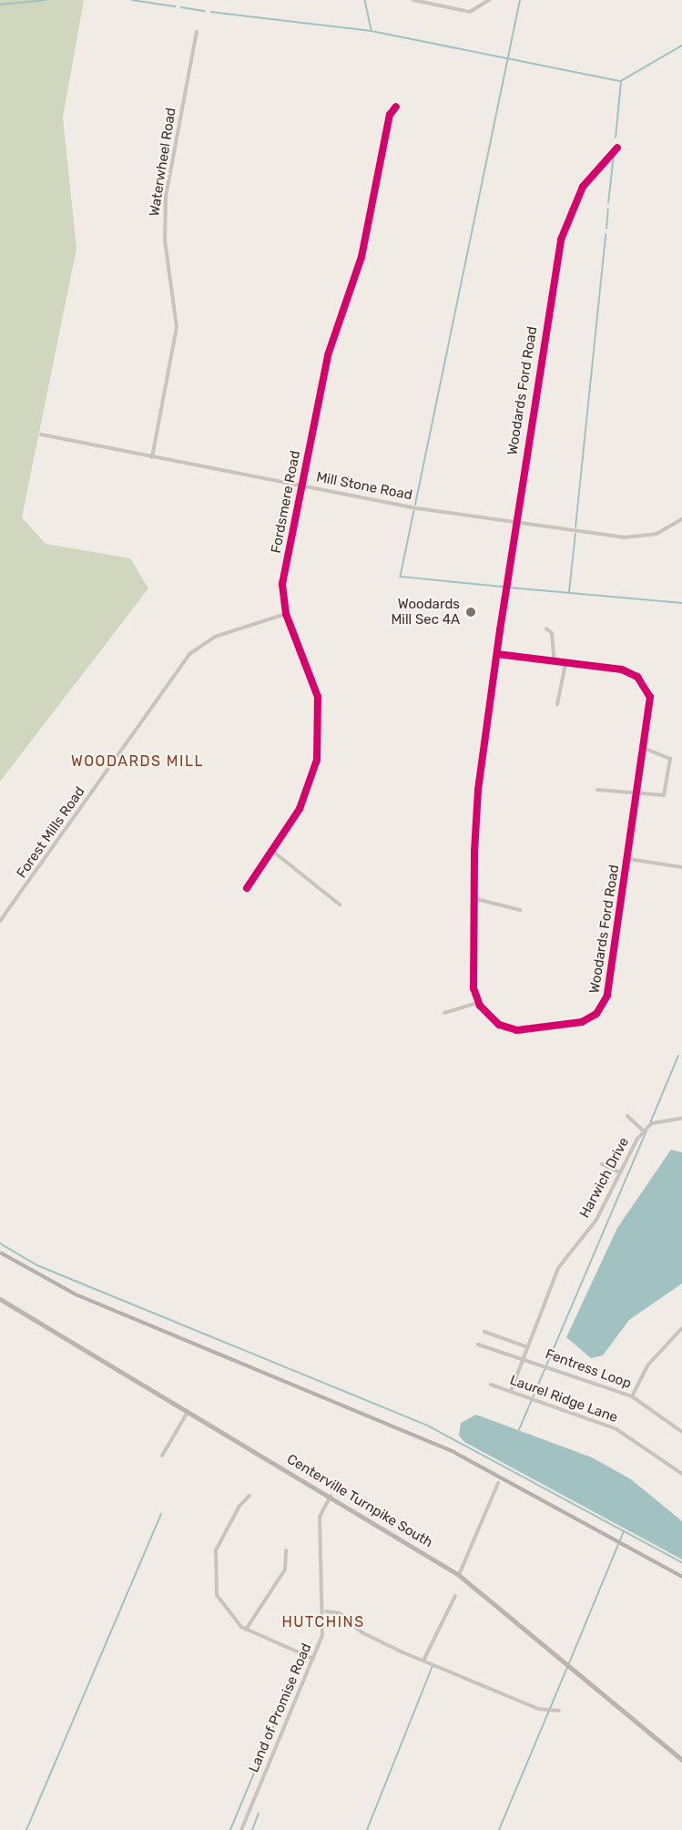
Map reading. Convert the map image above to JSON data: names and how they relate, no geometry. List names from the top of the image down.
{
  "streets": {
    "main road": ["Centerville Turnpike South"],
    "street": [
      "Waterwheel Road",
      "Woodards Ford Road",
      "Mill Stone Road",
      "Fordsmere Road",
      "Forest Mills Road",
      "Harwich Drive",
      "Fentress Loop",
      "Laurel Ridge Lane",
      "Land of Promise Road"
    ]
  },
  "crossings": [
    ["Waterwheel Road", "Mill Stone Road"],
    ["Woodards Ford Road", "Mill Stone Road"],
    ["Mill Stone Road", "Fordsmere Road"],
    ["Fordsmere Road", "Forest Mills Road"],
    ["Harwich Drive", "Fentress Loop"],
    ["Harwich Drive", "Laurel Ridge Lane"],
    ["Centerville Turnpike South", "Land of Promise Road"]
  ],
  "districts": ["WOODARDS MILL", "HUTCHINS"],
  "places": ["Woodards Mill Sec 4A"]
}
